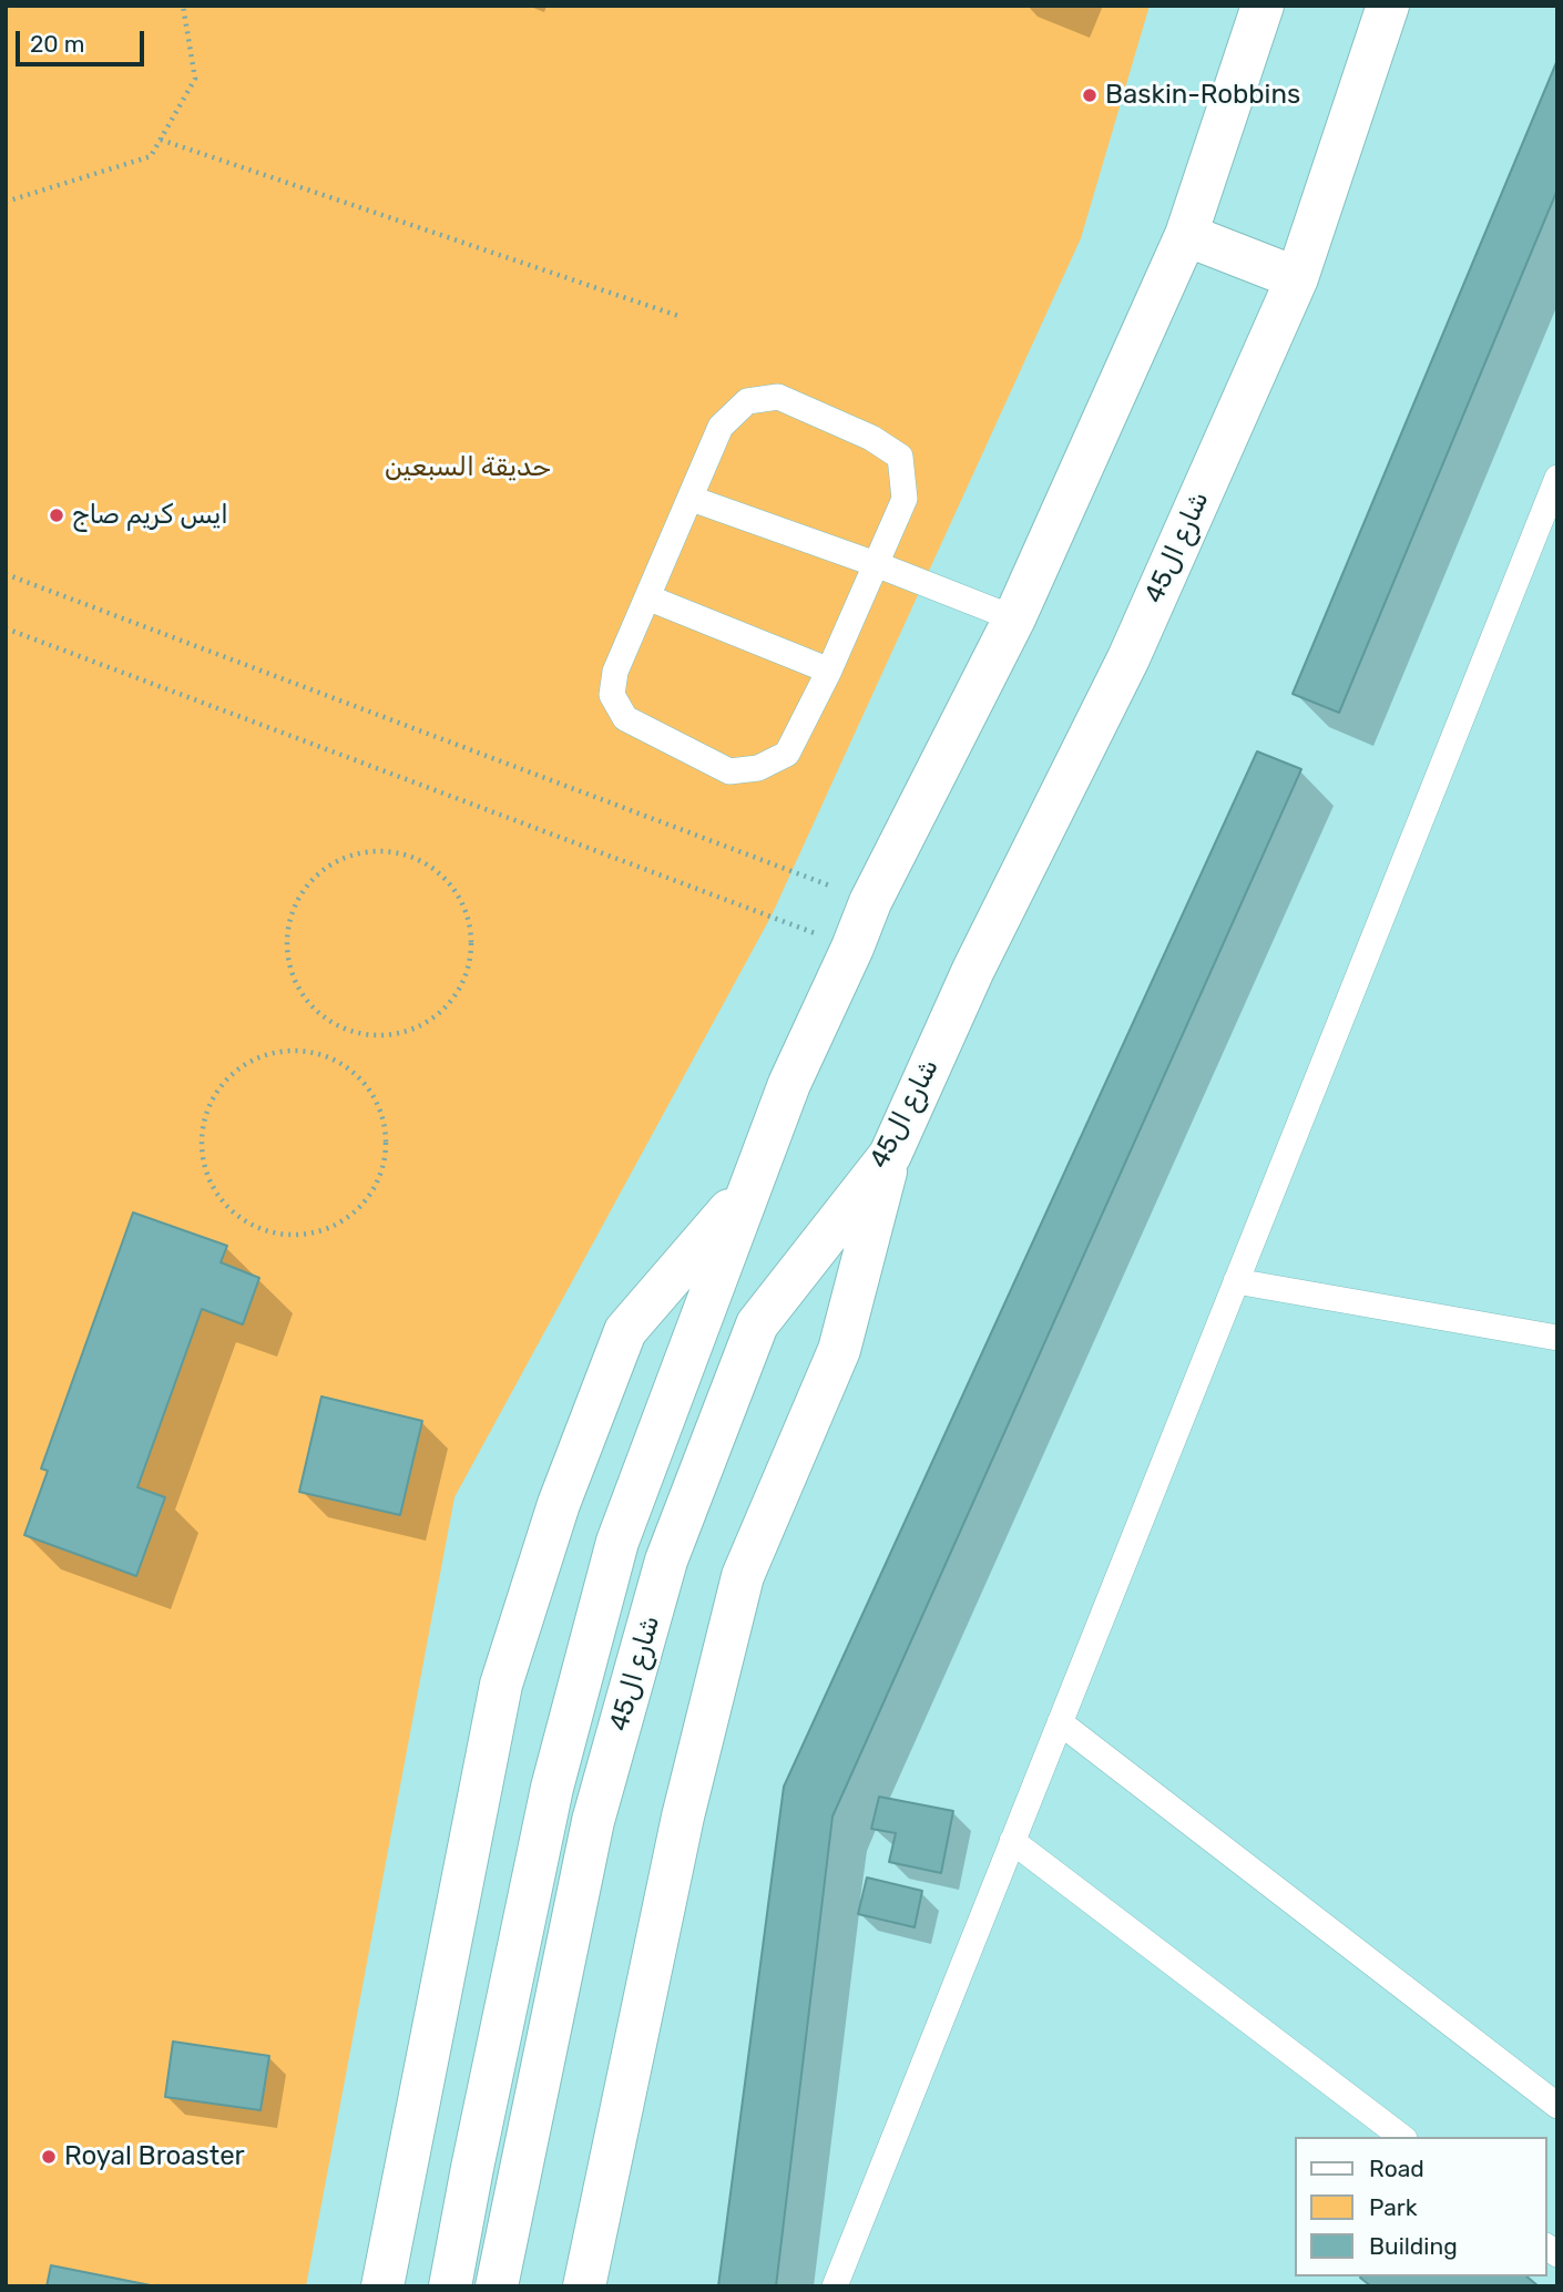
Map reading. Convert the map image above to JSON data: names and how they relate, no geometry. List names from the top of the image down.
{
  "streets": {
    "main road": ["شارع ال45"]
  },
  "parks": ["حديقة السبعين"],
  "places": ["Baskin-Robbins", "ايس كريم صاج", "Royal Broaster"],
  "legend": ["Road", "Park", "Building"],
  "scale_bar": "20 m"
}
